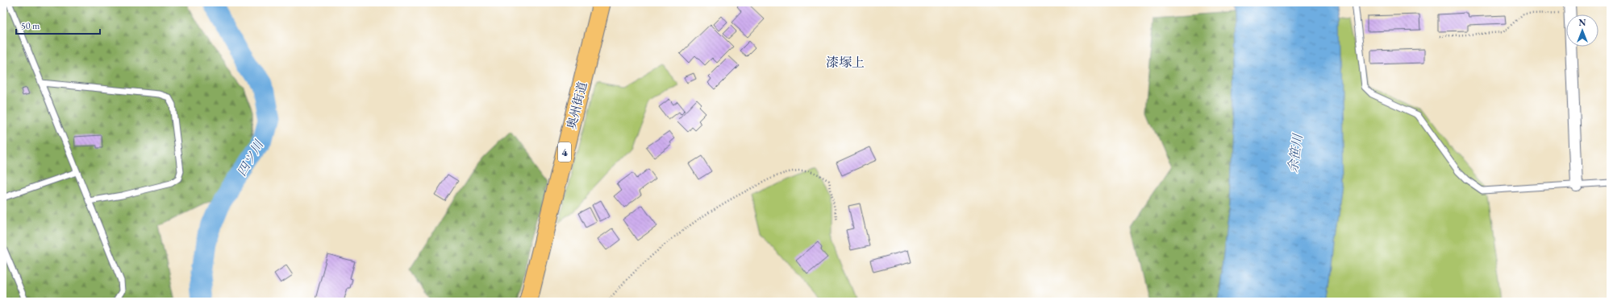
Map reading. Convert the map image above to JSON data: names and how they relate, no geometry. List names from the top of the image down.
{
  "streets": {
    "highway": ["奥州街道", "4"]
  },
  "districts": ["漆塚上"],
  "water": ["余笹川", "四ツ川"],
  "scale_bar": "50 m",
  "north": "top"
}
